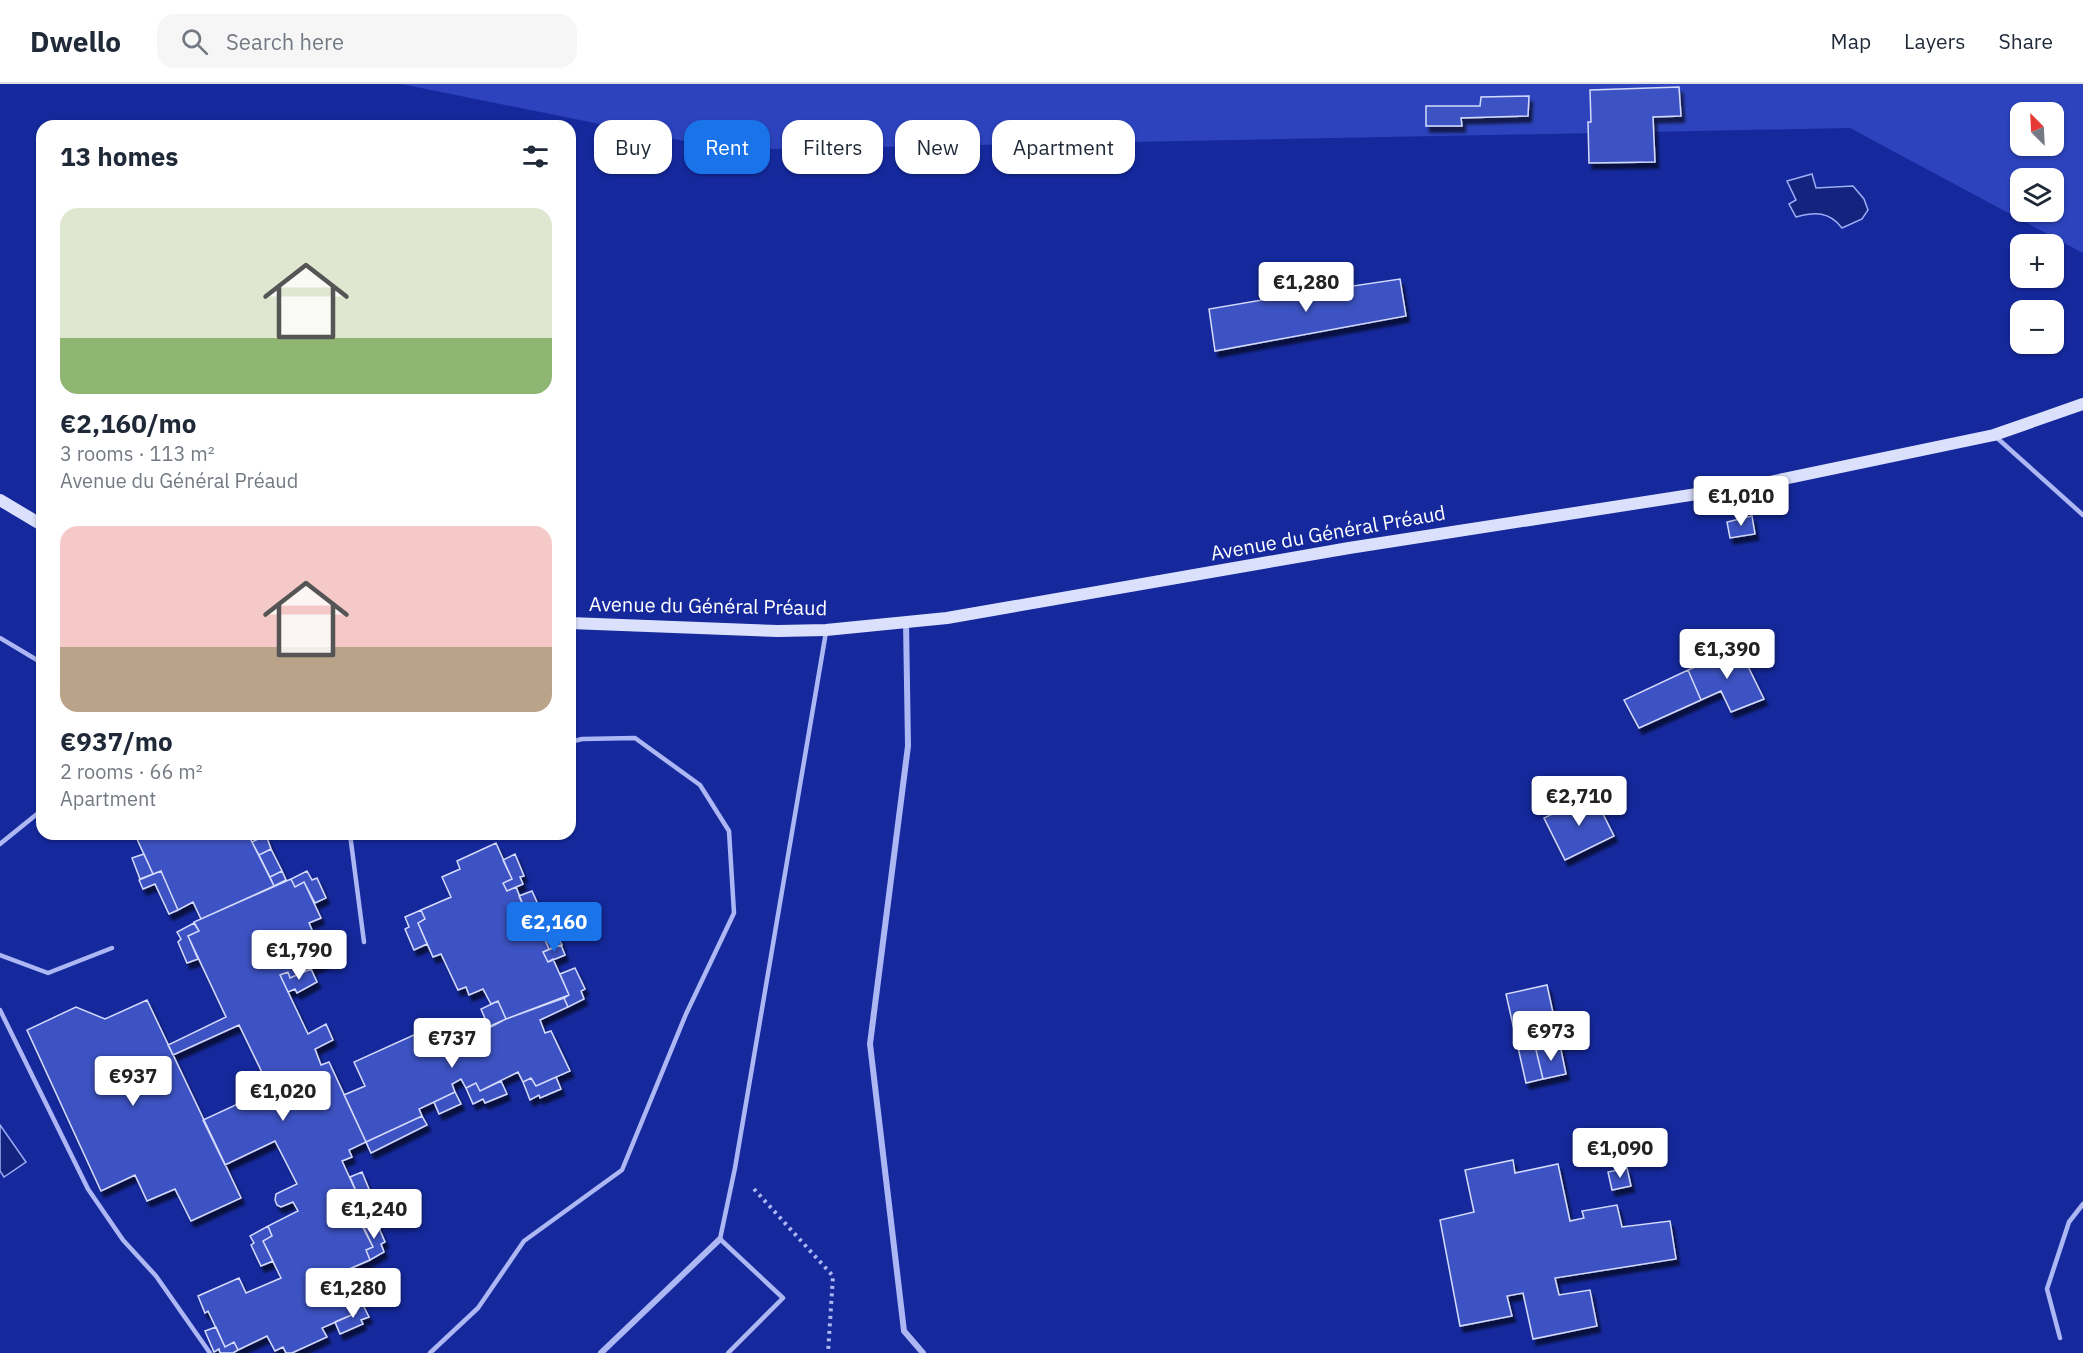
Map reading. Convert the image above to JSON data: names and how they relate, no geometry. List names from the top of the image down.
{
  "streets": {
    "street": ["Avenue du Général Préaud"]
  },
  "north": "top left",
  "page": {
    "header": "Dwello",
    "search": "Search here",
    "nav": ["Map", "Layers", "Share"],
    "map_buttons": ["+", "−"],
    "chip": [
      "Buy",
      "Rent",
      "Filters",
      "New",
      "Apartment"
    ],
    "heading": "13 homes",
    "list": [
      {
        "name": "€2,160/mo",
        "note": "3 rooms · 113 m² · Avenue du Général Préaud"
      },
      {
        "name": "€937/mo",
        "note": "2 rooms · 66 m² · Apartment"
      }
    ],
    "price": [
      "€1,280",
      "€1,010",
      "€1,390",
      "€2,710",
      "€2,160",
      "€1,790",
      "€973",
      "€737",
      "€937",
      "€1,020",
      "€1,090",
      "€1,240",
      "€1,280"
    ]
  }
}
